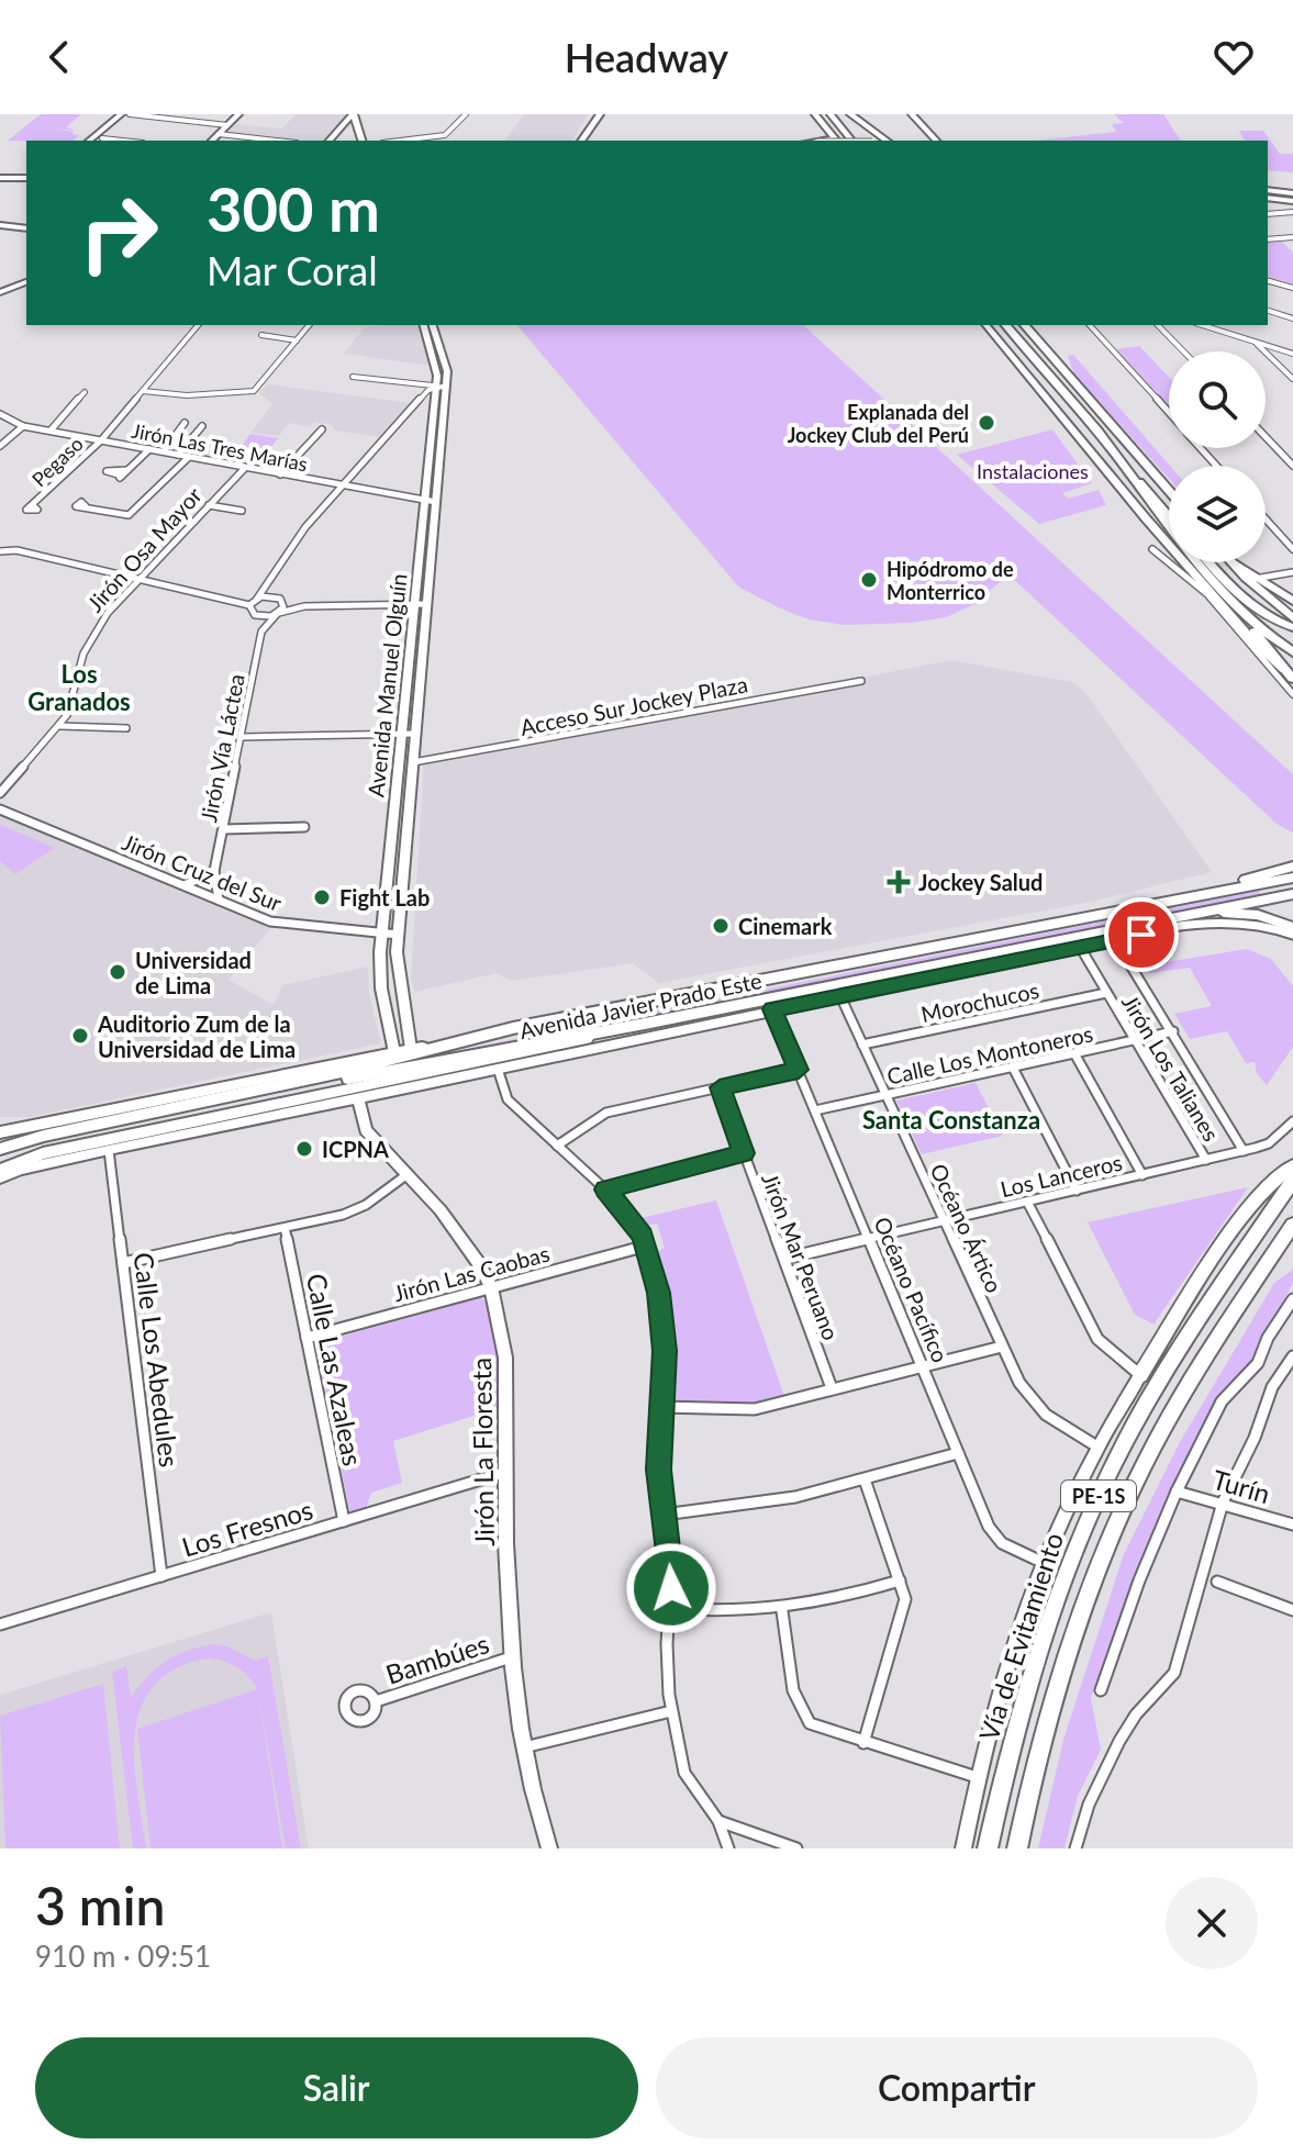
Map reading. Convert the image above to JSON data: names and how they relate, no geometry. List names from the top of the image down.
{
  "streets": {
    "highway": ["Avenida Javier Prado Este", "PE-1S", "Vía de Evitamiento"],
    "street": [
      "Jirón Las Tres Marías",
      "Pegaso",
      "Jirón Osa Mayor",
      "Avenida Manuel Olguín",
      "Acceso Sur Jockey Plaza",
      "Jirón Vía Láctea",
      "Jirón Cruz del Sur",
      "Morochucos",
      "Calle Los Montoneros",
      "Jirón Los Talianes",
      "Los Lanceros",
      "Océano Ártico",
      "Jirón Mar Peruano",
      "Jirón Las Caobas",
      "Océano Pacífico",
      "Calle Los Abedules",
      "Calle Las Azaleas",
      "Jirón La Floresta",
      "Turín",
      "Los Fresnos",
      "Bambúes"
    ]
  },
  "crossings": [
    ["Jirón Las Tres Marías", "Pegaso"],
    ["Jirón Las Tres Marías", "Jirón Osa Mayor"],
    ["Jirón Las Tres Marías", "Avenida Manuel Olguín"],
    ["Avenida Manuel Olguín", "Acceso Sur Jockey Plaza"],
    ["Avenida Manuel Olguín", "Jirón Cruz del Sur"],
    ["Avenida Manuel Olguín", "Avenida Javier Prado Este"],
    ["Jirón Vía Láctea", "Jirón Cruz del Sur"],
    ["Morochucos", "Jirón Los Talianes"],
    ["Morochucos", "Océano Ártico"],
    ["Avenida Javier Prado Este", "Jirón Los Talianes"],
    ["Avenida Javier Prado Este", "Océano Ártico"],
    ["Avenida Javier Prado Este", "Océano Pacífico"],
    ["Avenida Javier Prado Este", "Calle Los Abedules"],
    ["Avenida Javier Prado Este", "Jirón La Floresta"],
    ["Calle Los Montoneros", "Jirón Los Talianes"],
    ["Calle Los Montoneros", "Océano Ártico"],
    ["Calle Los Montoneros", "Océano Pacífico"],
    ["Jirón Los Talianes", "Los Lanceros"],
    ["Los Lanceros", "Océano Ártico"],
    ["Los Lanceros", "Jirón Mar Peruano"],
    ["Los Lanceros", "Océano Pacífico"],
    ["Jirón Las Caobas", "Calle Las Azaleas"],
    ["Jirón Las Caobas", "Jirón La Floresta"],
    ["Calle Los Abedules", "Los Fresnos"],
    ["Calle Las Azaleas", "Los Fresnos"],
    ["Jirón La Floresta", "Los Fresnos"],
    ["Jirón La Floresta", "Bambúes"]
  ],
  "districts": ["Los Granados", "Santa Constanza"],
  "parks": ["Instalaciones"],
  "places": {
    "other": [
      "Explanada del Jockey Club del Perú",
      "Hipódromo de Monterrico",
      "Fight Lab",
      "Cinemark",
      "Universidad de Lima",
      "Auditorio Zum de la Universidad de Lima",
      "ICPNA"
    ],
    "health": ["Jockey Salud"]
  },
  "page": {
    "header": "Headway",
    "turn": ["300 m", "Mar Coral"],
    "heading": ["3 min", "910 m · 09:51"],
    "buttons": ["Salir", "Compartir"]
  }
}
